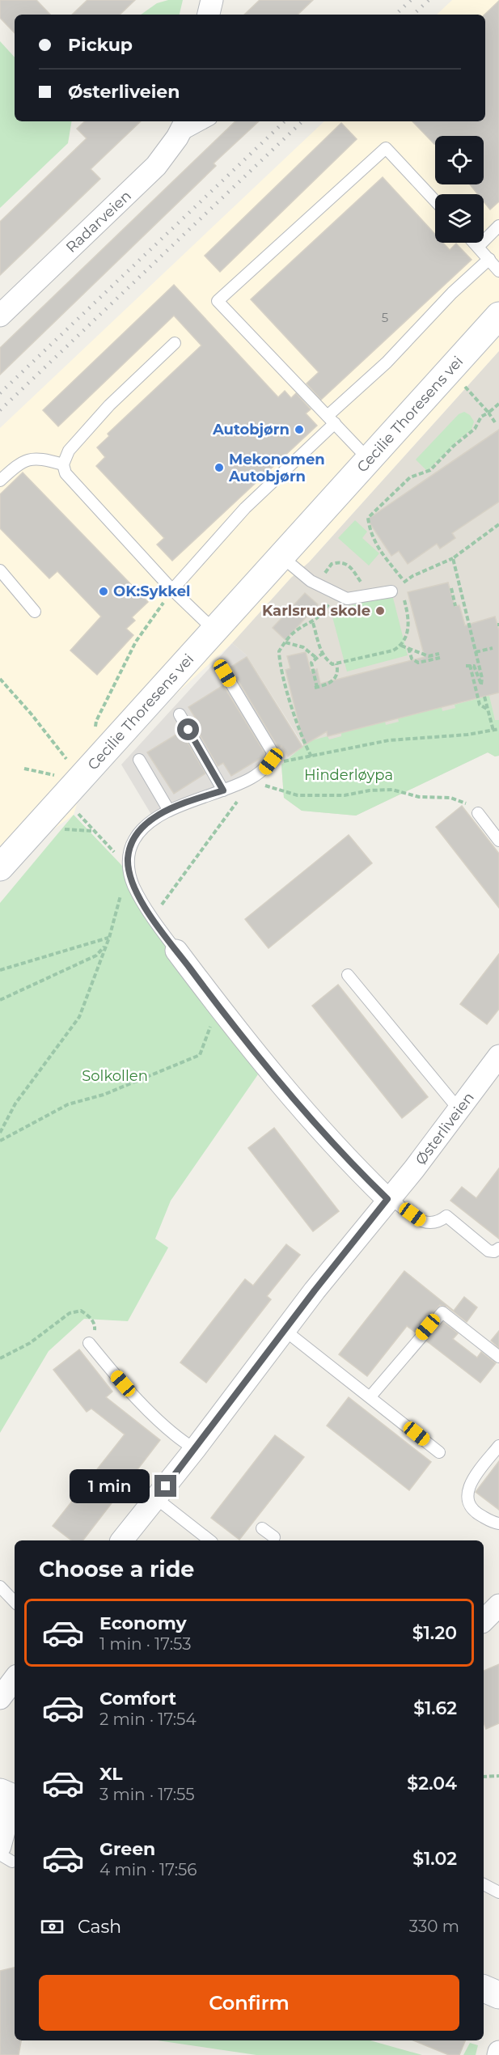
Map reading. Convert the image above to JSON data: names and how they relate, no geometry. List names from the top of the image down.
{
  "streets": {
    "street": ["Radarveien", "Cecilie Thoresens vei", "Østerliveien"]
  },
  "parks": ["Hinderløypa", "Solkollen"],
  "places": [
    "Autobjørn",
    "Mekonomen Autobjørn",
    "OK:Sykkel",
    "Karlsrud skole"
  ],
  "house_numbers": ["5"],
  "page": {
    "banner": ["Pickup", "Østerliveien"],
    "bubble": "1 min",
    "heading": "Choose a ride",
    "list": [
      {
        "name": "Economy",
        "note": "1 min · 17:53",
        "value": "$1.20"
      },
      {
        "name": "Comfort",
        "note": "2 min · 17:54",
        "value": "$1.62"
      },
      {
        "name": "XL",
        "note": "3 min · 17:55",
        "value": "$2.04"
      },
      {
        "name": "Green",
        "note": "4 min · 17:56",
        "value": "$1.02"
      }
    ],
    "pay": ["Cash", "330 m"],
    "buttons": "Confirm"
  }
}
